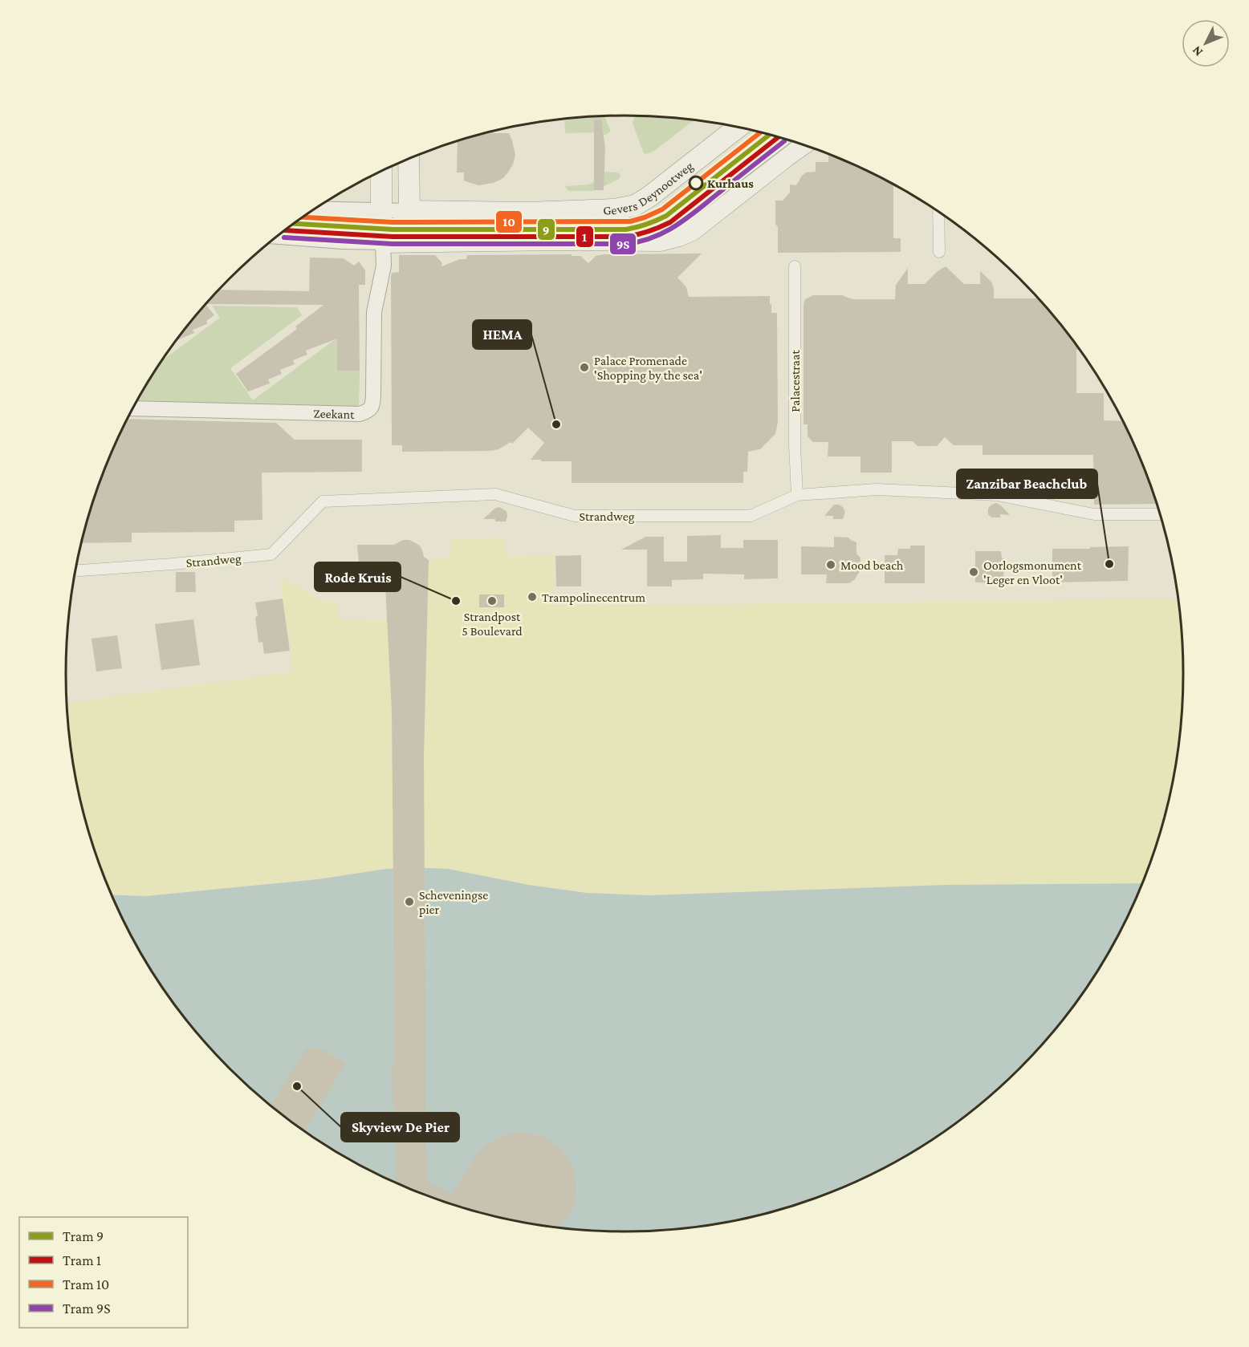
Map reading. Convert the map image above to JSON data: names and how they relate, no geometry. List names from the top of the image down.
{
  "streets": {
    "main road": ["Gevers Deynootweg"],
    "street": ["Palacestraat", "Zeekant", "Strandweg"]
  },
  "crossings": [
    ["Palacestraat", "Strandweg"]
  ],
  "places": [
    "Kurhaus",
    "Palace Promenade 'Shopping by the sea'",
    "HEMA",
    "Zanzibar Beachclub",
    "Mood beach",
    "Oorlogsmonument 'Leger en Vloot'",
    "Trampolinecentrum",
    "Rode Kruis",
    "Strandpost 5 Boulevard",
    "Scheveningse pier",
    "Skyview De Pier"
  ],
  "lines": [
    "tram line 10",
    "tram line 9",
    "tram line 1",
    "tram line 9S"
  ],
  "legend": [
    "Tram 9",
    "Tram 1",
    "Tram 10",
    "Tram 9S"
  ],
  "north": "bottom left"
}
